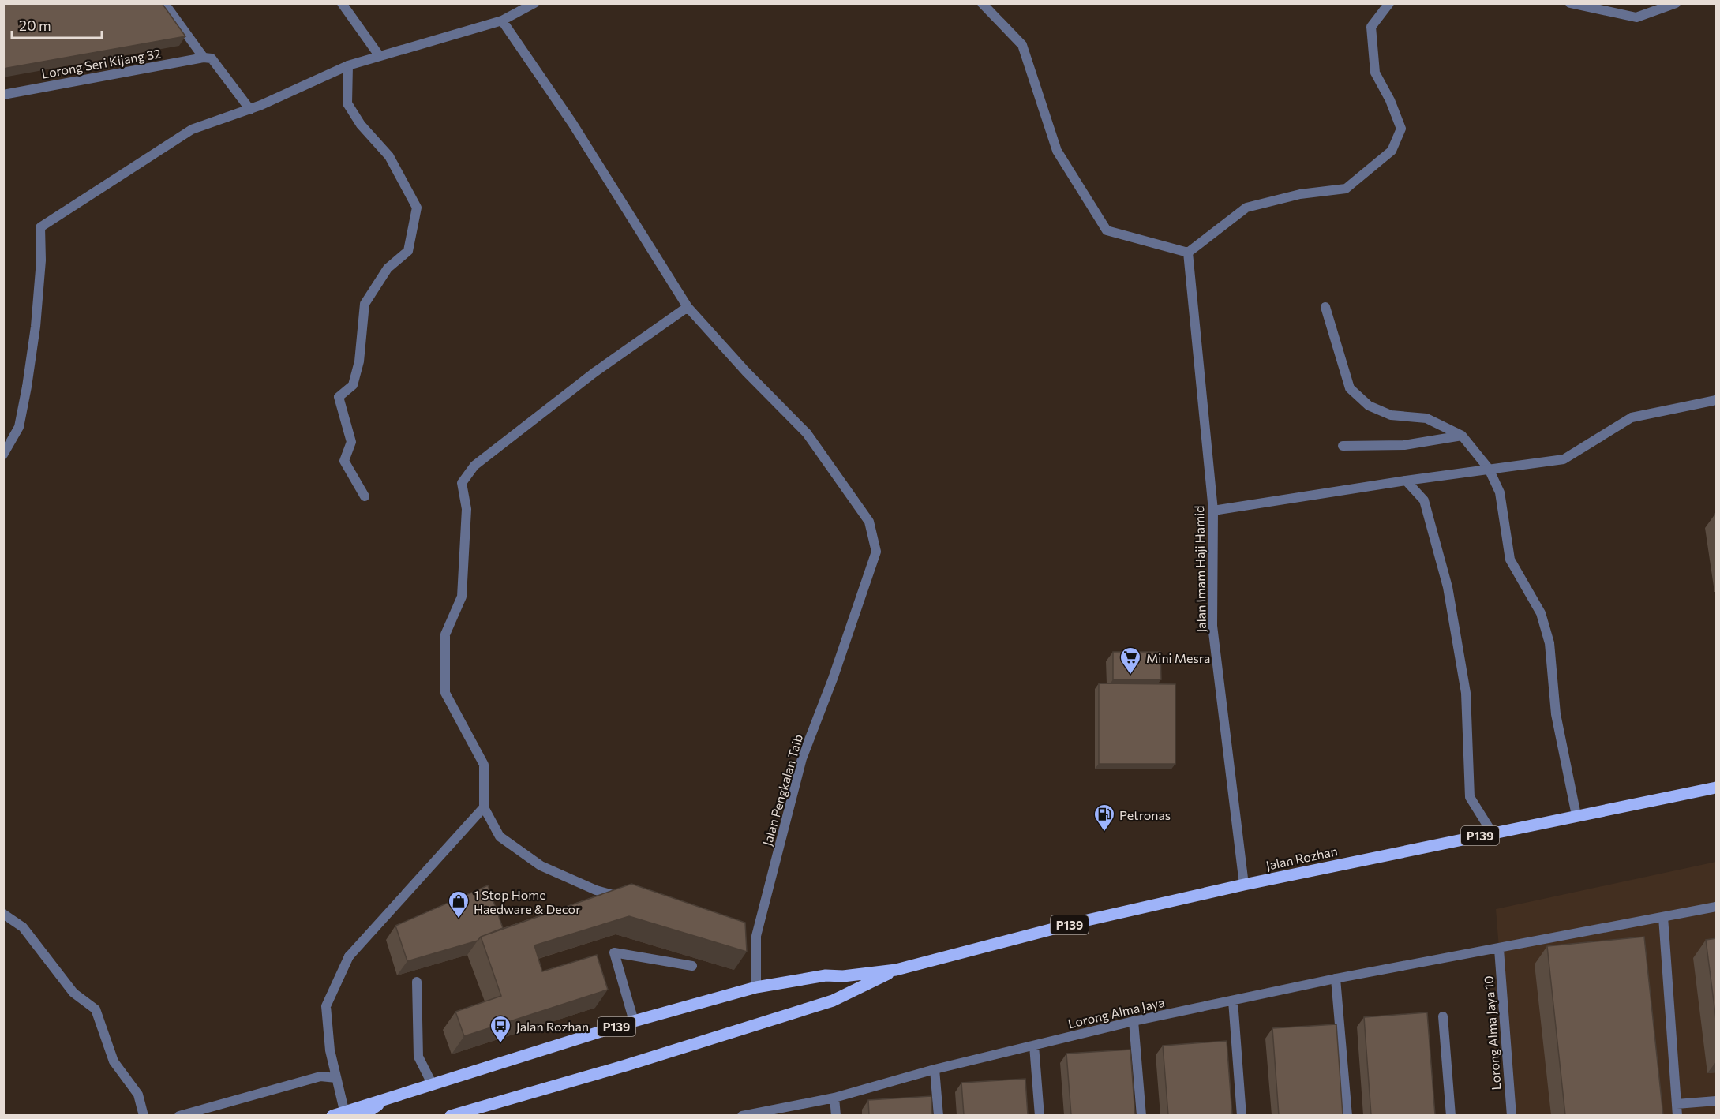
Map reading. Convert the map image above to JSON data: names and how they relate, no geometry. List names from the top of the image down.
{
  "streets": {
    "main road": ["P139", "Jalan Rozhan"],
    "street": [
      "Lorong Seri Kijang 32",
      "Jalan Imam Haji Hamid",
      "Jalan Pengkalan Taib",
      "Lorong Alma Jaya",
      "Lorong Alma Jaya 10"
    ]
  },
  "crossings": [
    ["Jalan Imam Haji Hamid", "Jalan Rozhan"],
    ["Jalan Pengkalan Taib", "Jalan Rozhan"],
    ["Lorong Alma Jaya", "Lorong Alma Jaya 10"]
  ],
  "places": {
    "supermarket": ["Mini Mesra"],
    "fuel station": ["Petronas"],
    "shop": ["1 Stop Home Haedware & Decor"],
    "bus stop": ["Jalan Rozhan"]
  },
  "scale_bar": "20 m"
}
